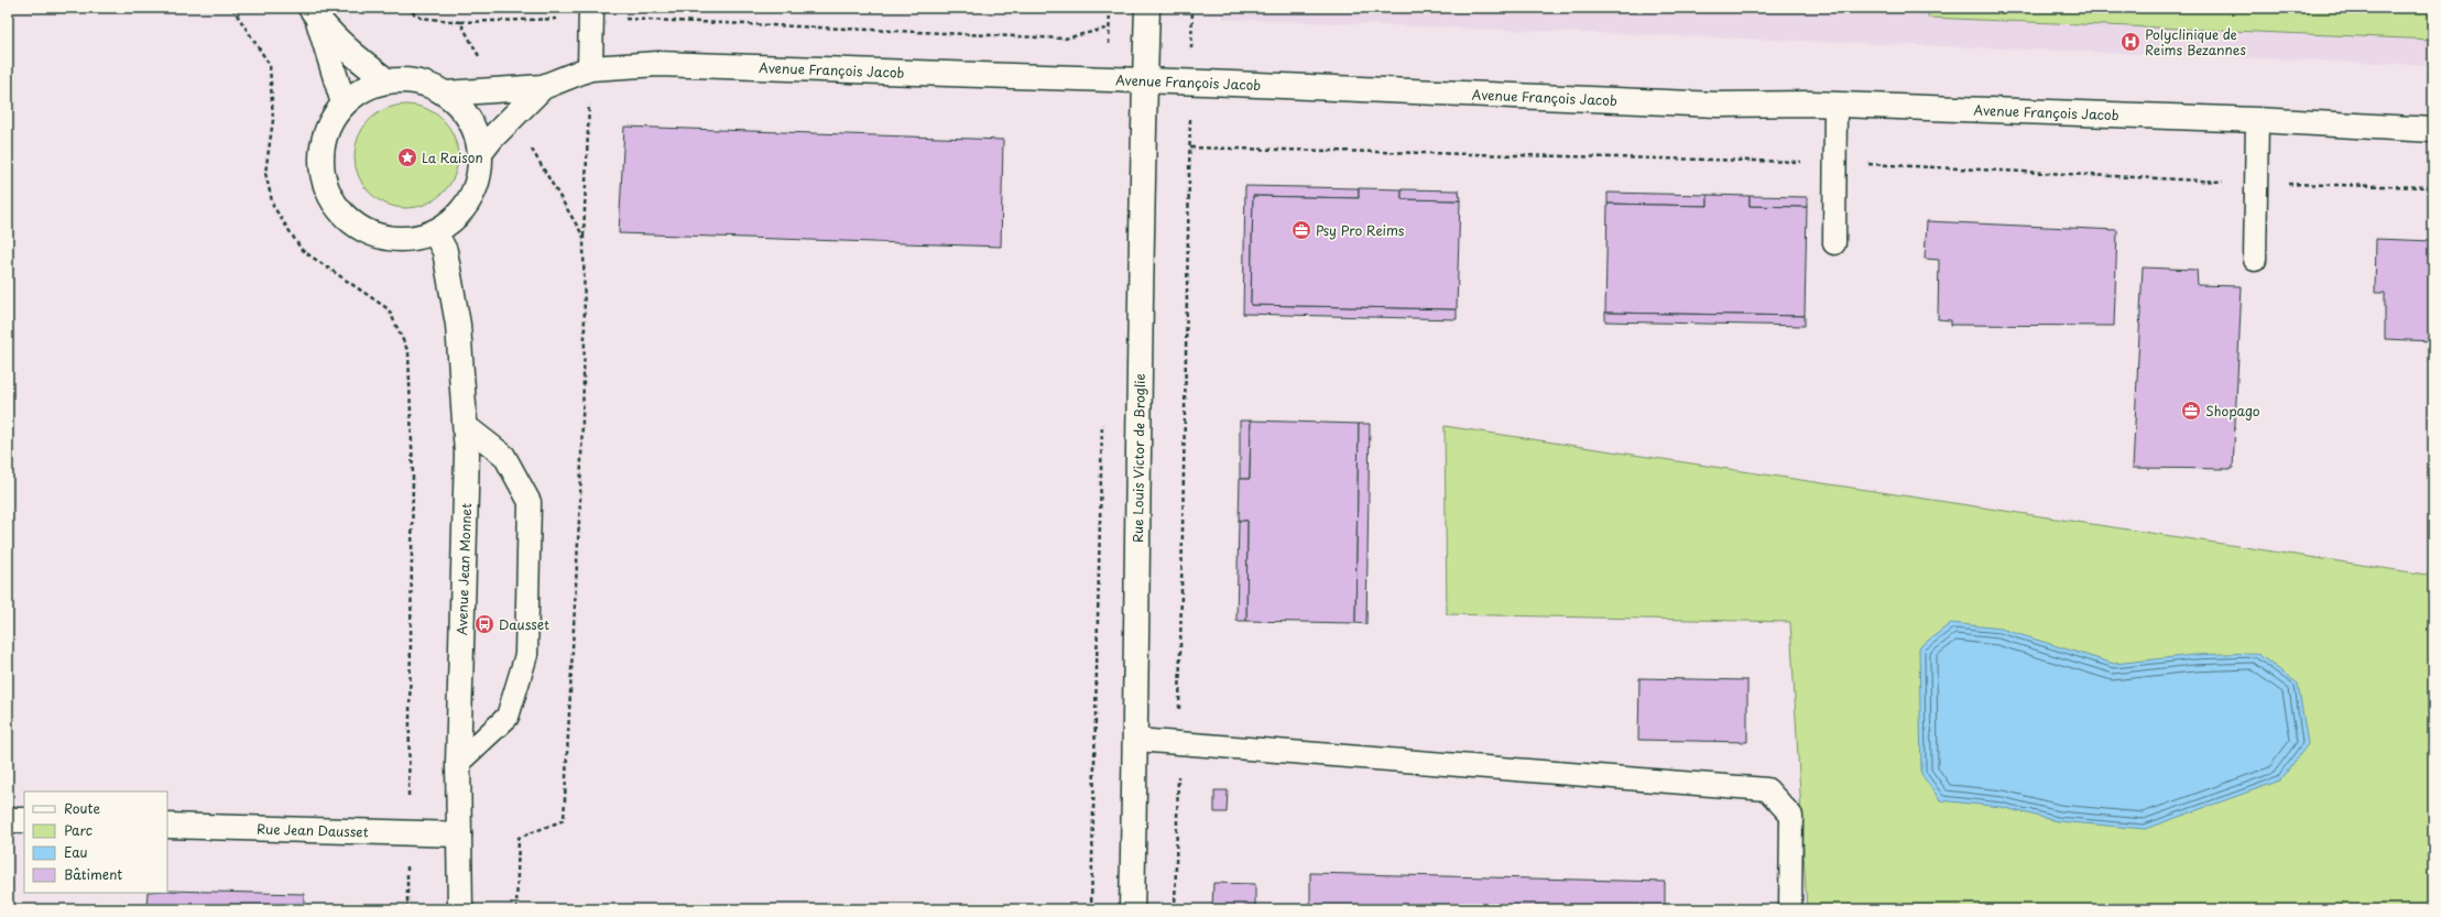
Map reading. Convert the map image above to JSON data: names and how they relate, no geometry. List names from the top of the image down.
{
  "streets": {
    "street": [
      "Avenue François Jacob",
      "Rue Louis Victor de Broglie",
      "Avenue Jean Monnet",
      "Rue Jean Dausset"
    ]
  },
  "crossings": [
    ["Avenue François Jacob", "Rue Louis Victor de Broglie"],
    ["Avenue Jean Monnet", "Rue Jean Dausset"]
  ],
  "places": {
    "hospital": ["Polyclinique de Reims Bezannes"],
    "place": ["La Raison"],
    "office": ["Psy Pro Reims", "Shopago"],
    "bus stop": ["Dausset"]
  },
  "legend": [
    "Route",
    "Parc",
    "Eau",
    "Bâtiment"
  ]
}
